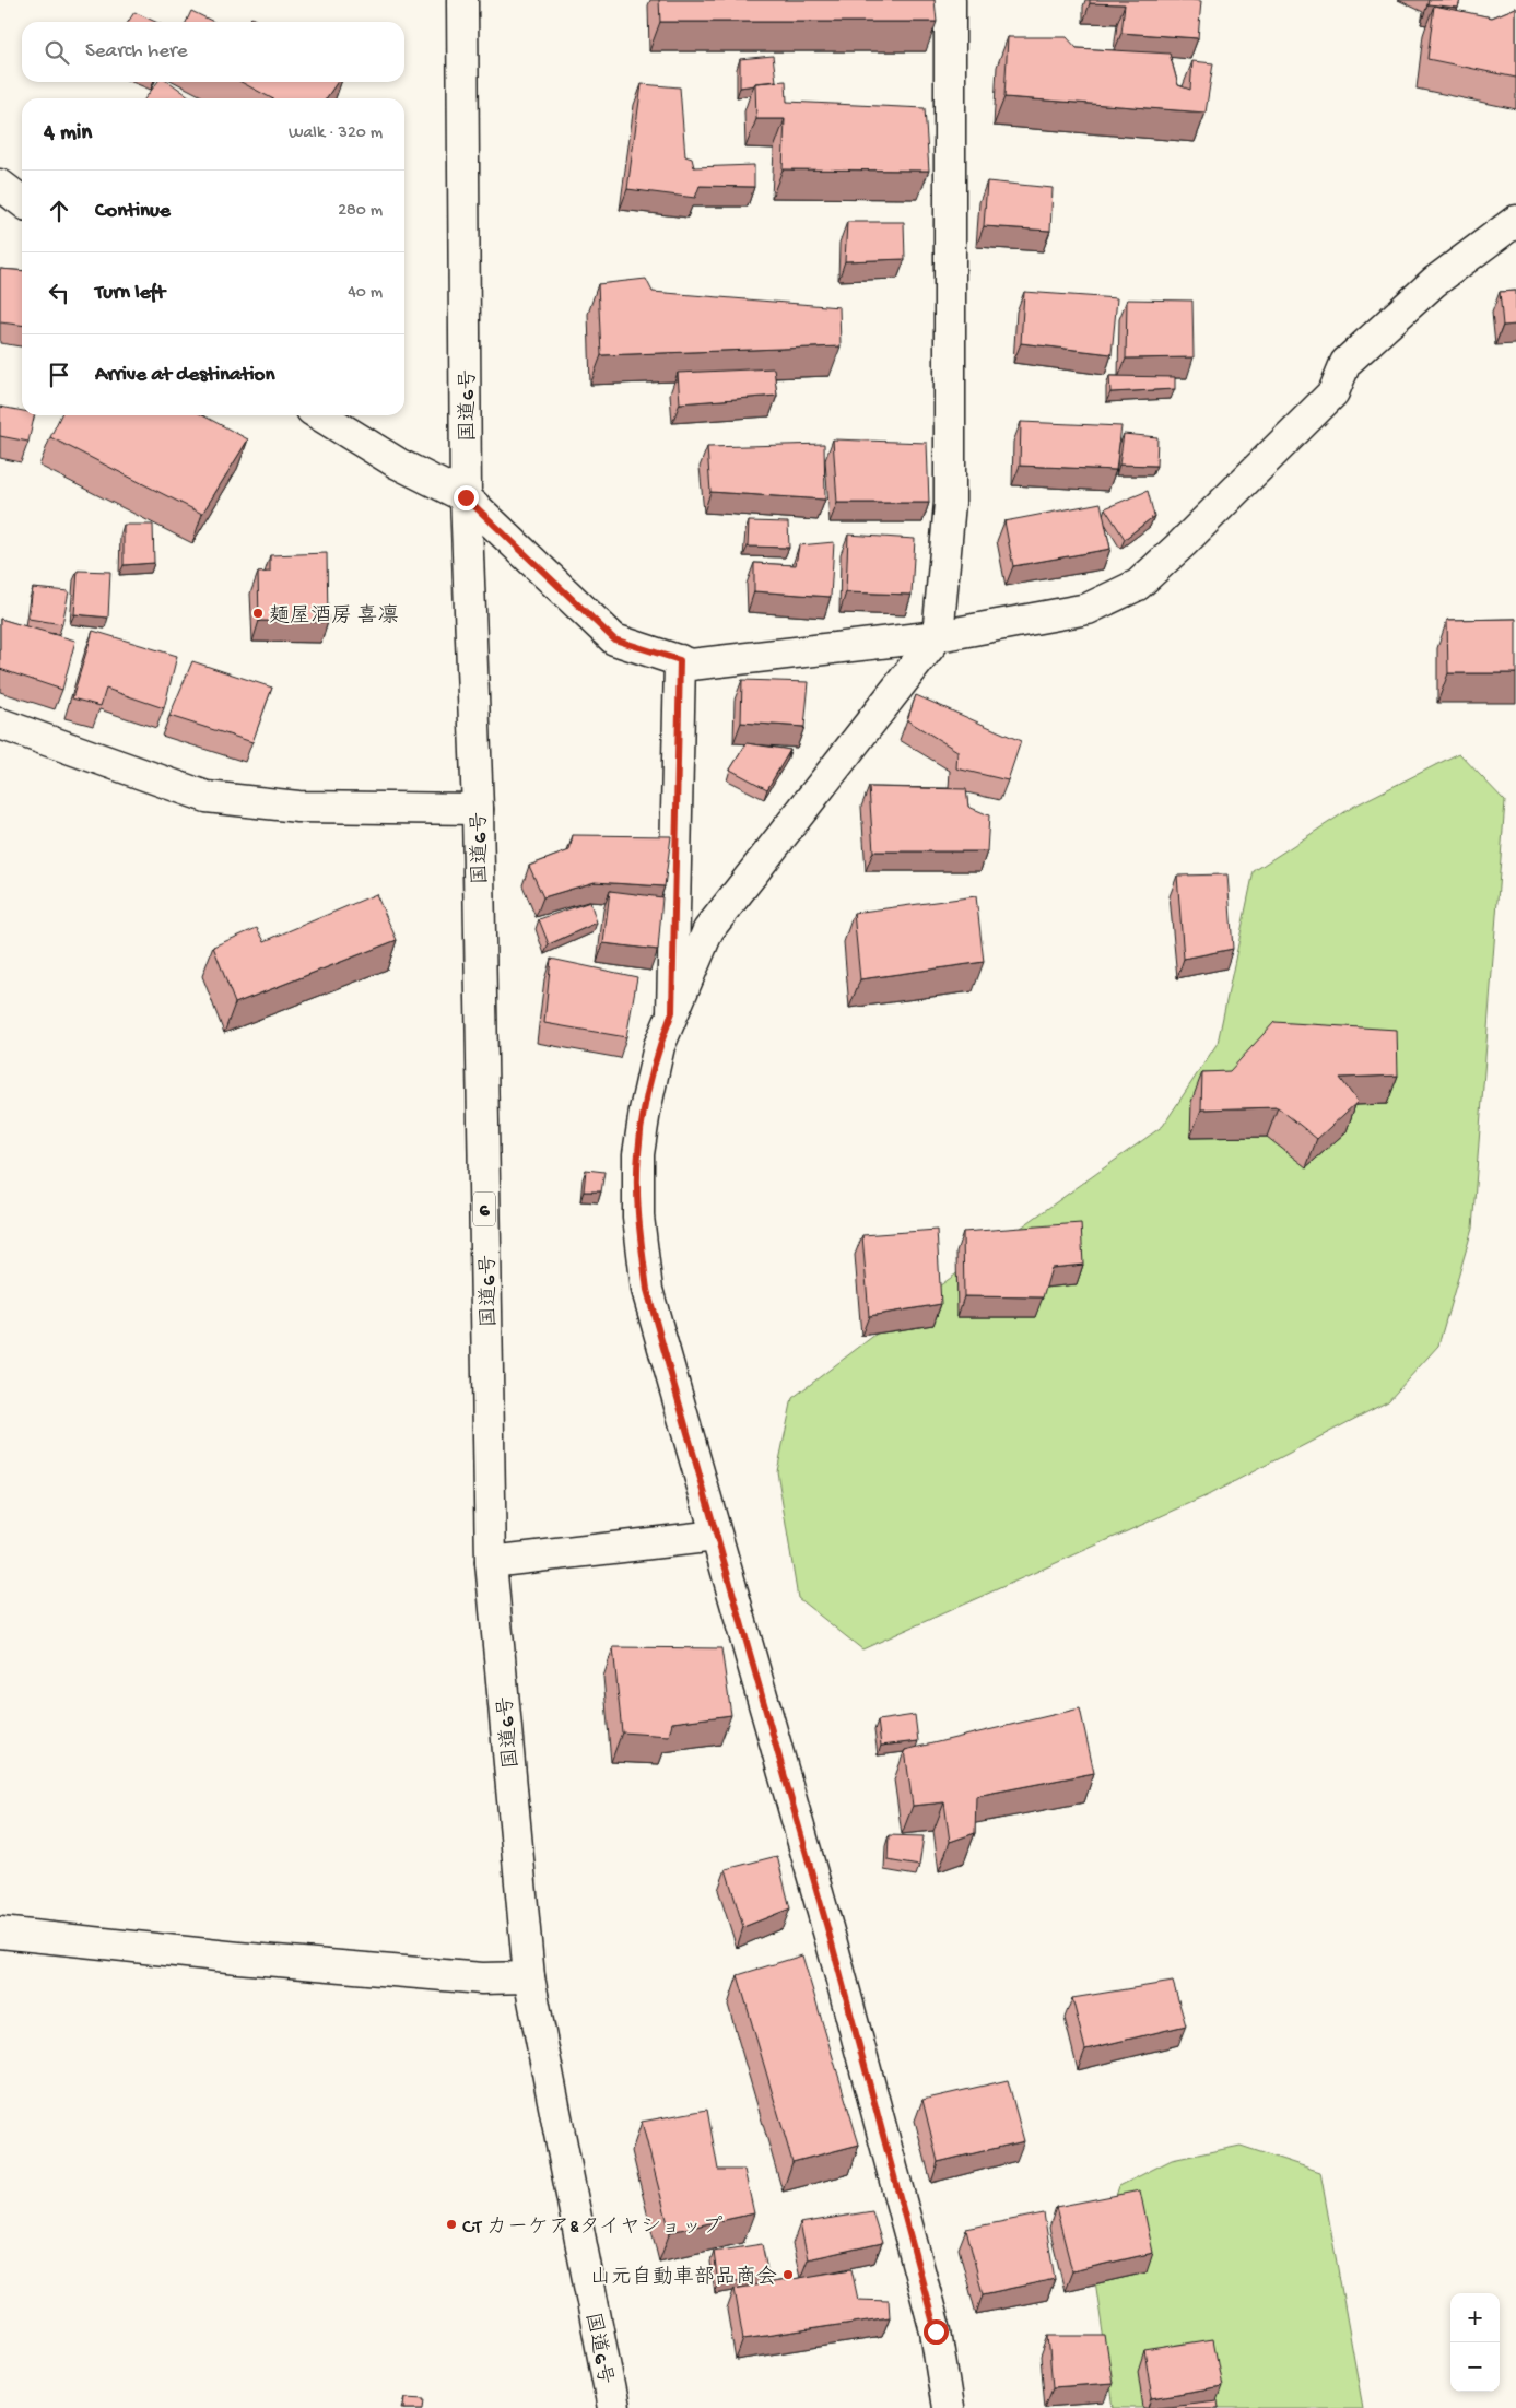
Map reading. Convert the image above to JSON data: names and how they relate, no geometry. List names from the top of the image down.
{
  "streets": {
    "main road": ["国道6号", "6"]
  },
  "places": ["麺屋酒房 喜凛", "CT カーケア&タイヤショップ", "山元自動車部品商会"],
  "page": {
    "search": "Search here",
    "heading": ["4 min", "Walk · 320 m"],
    "list": [
      ["Continue", "280 m"],
      ["Turn left", "40 m"],
      "Arrive at destination"
    ],
    "map_buttons": ["+", "−"]
  }
}
